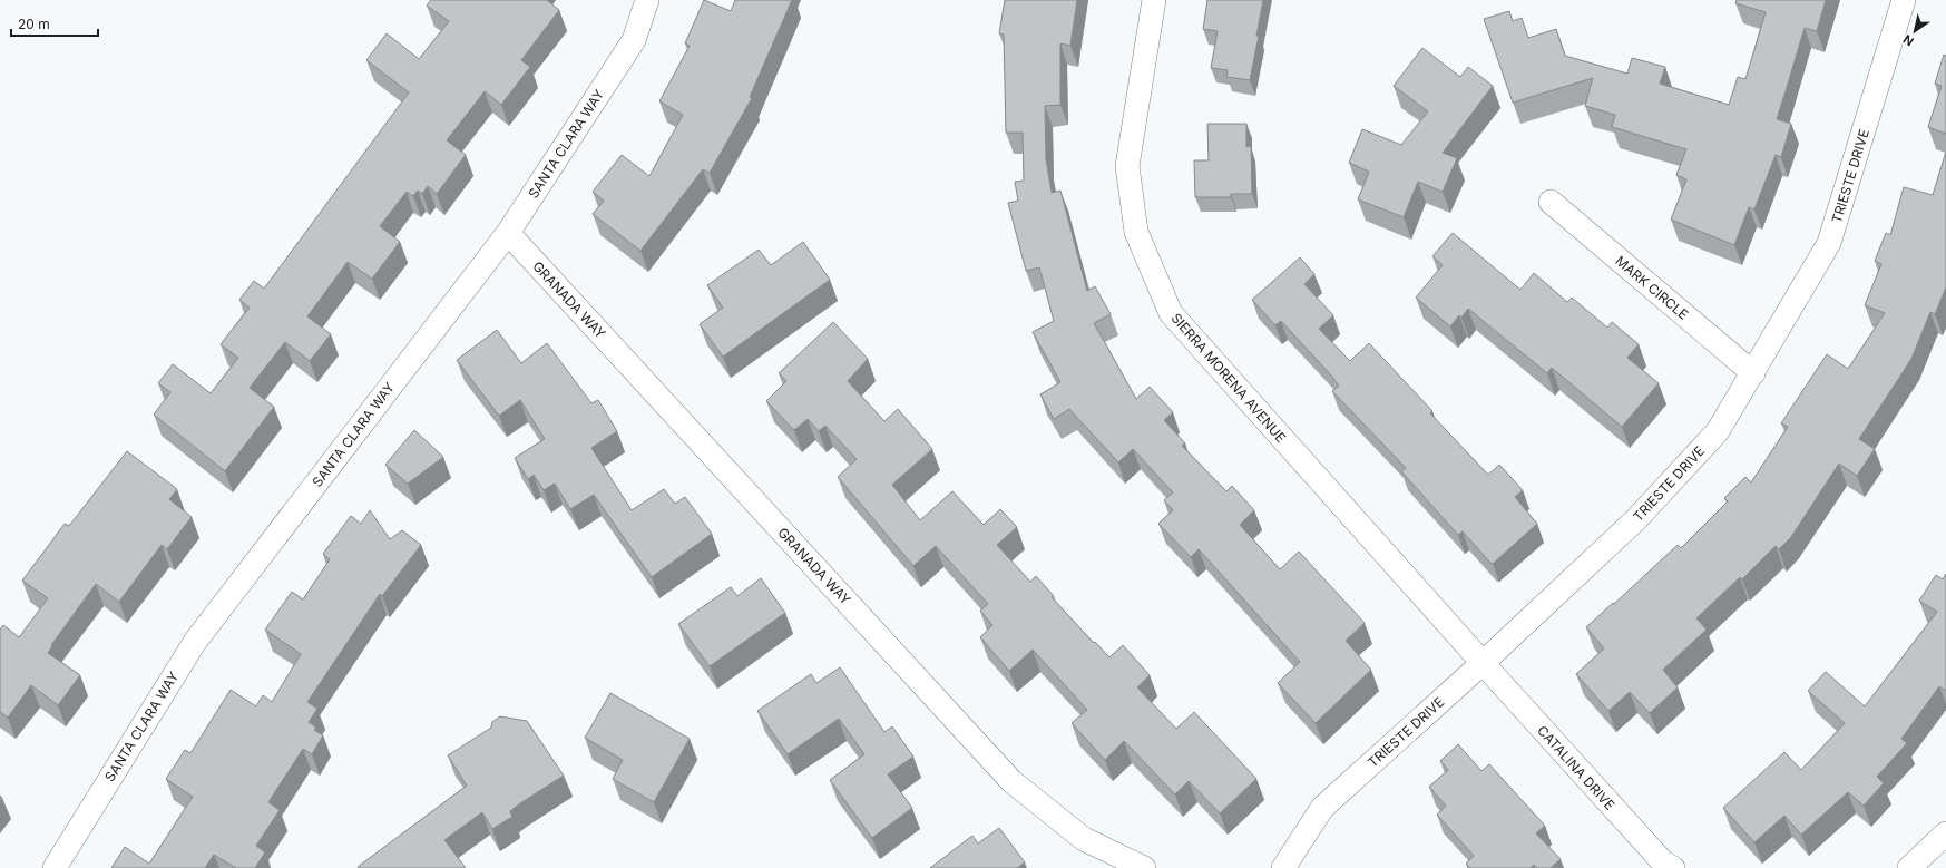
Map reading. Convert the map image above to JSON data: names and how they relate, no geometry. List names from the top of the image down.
{
  "streets": {
    "street": [
      "SANTA CLARA WAY",
      "TRIESTE DRIVE",
      "MARK CIRCLE",
      "GRANADA WAY",
      "SIERRA MORENA AVENUE",
      "CATALINA DRIVE"
    ]
  },
  "crossings": [
    ["SANTA CLARA WAY", "GRANADA WAY"],
    ["TRIESTE DRIVE", "MARK CIRCLE"],
    ["TRIESTE DRIVE", "SIERRA MORENA AVENUE"],
    ["TRIESTE DRIVE", "CATALINA DRIVE"],
    ["SIERRA MORENA AVENUE", "CATALINA DRIVE"]
  ],
  "scale_bar": "20 m",
  "north": "bottom left"
}
